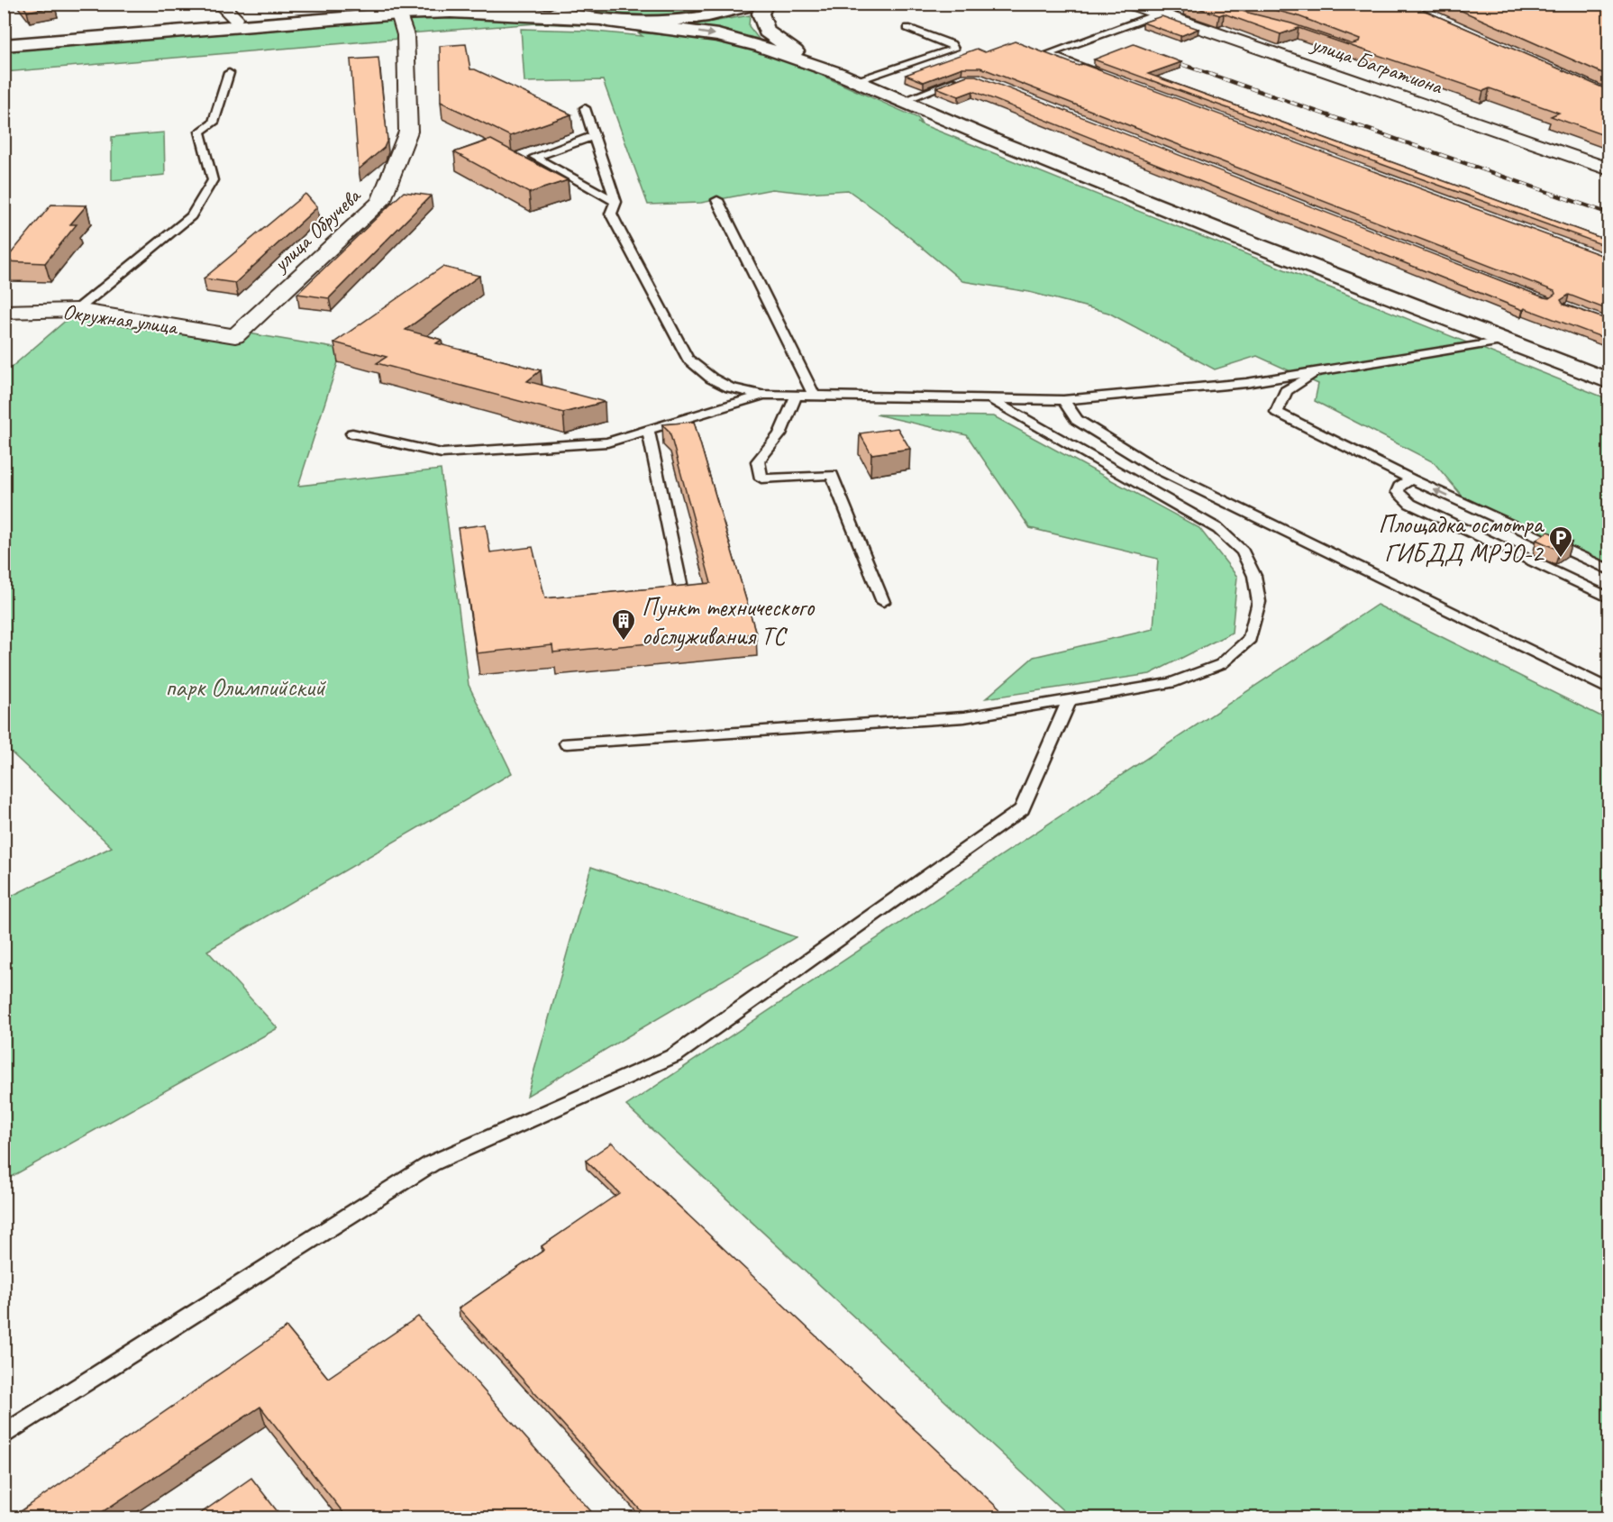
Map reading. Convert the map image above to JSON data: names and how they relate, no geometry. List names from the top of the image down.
{
  "streets": {
    "street": ["улица Багратиона", "улица Обручева", "Окружная улица"]
  },
  "crossings": [
    ["улица Обручева", "Окружная улица"]
  ],
  "parks": ["парк Олимпийский"],
  "places": {
    "parking": ["Площадка осмотра ГИБДД МРЭО-2"],
    "building": ["Пункт технического обслуживания ТС"]
  }
}
